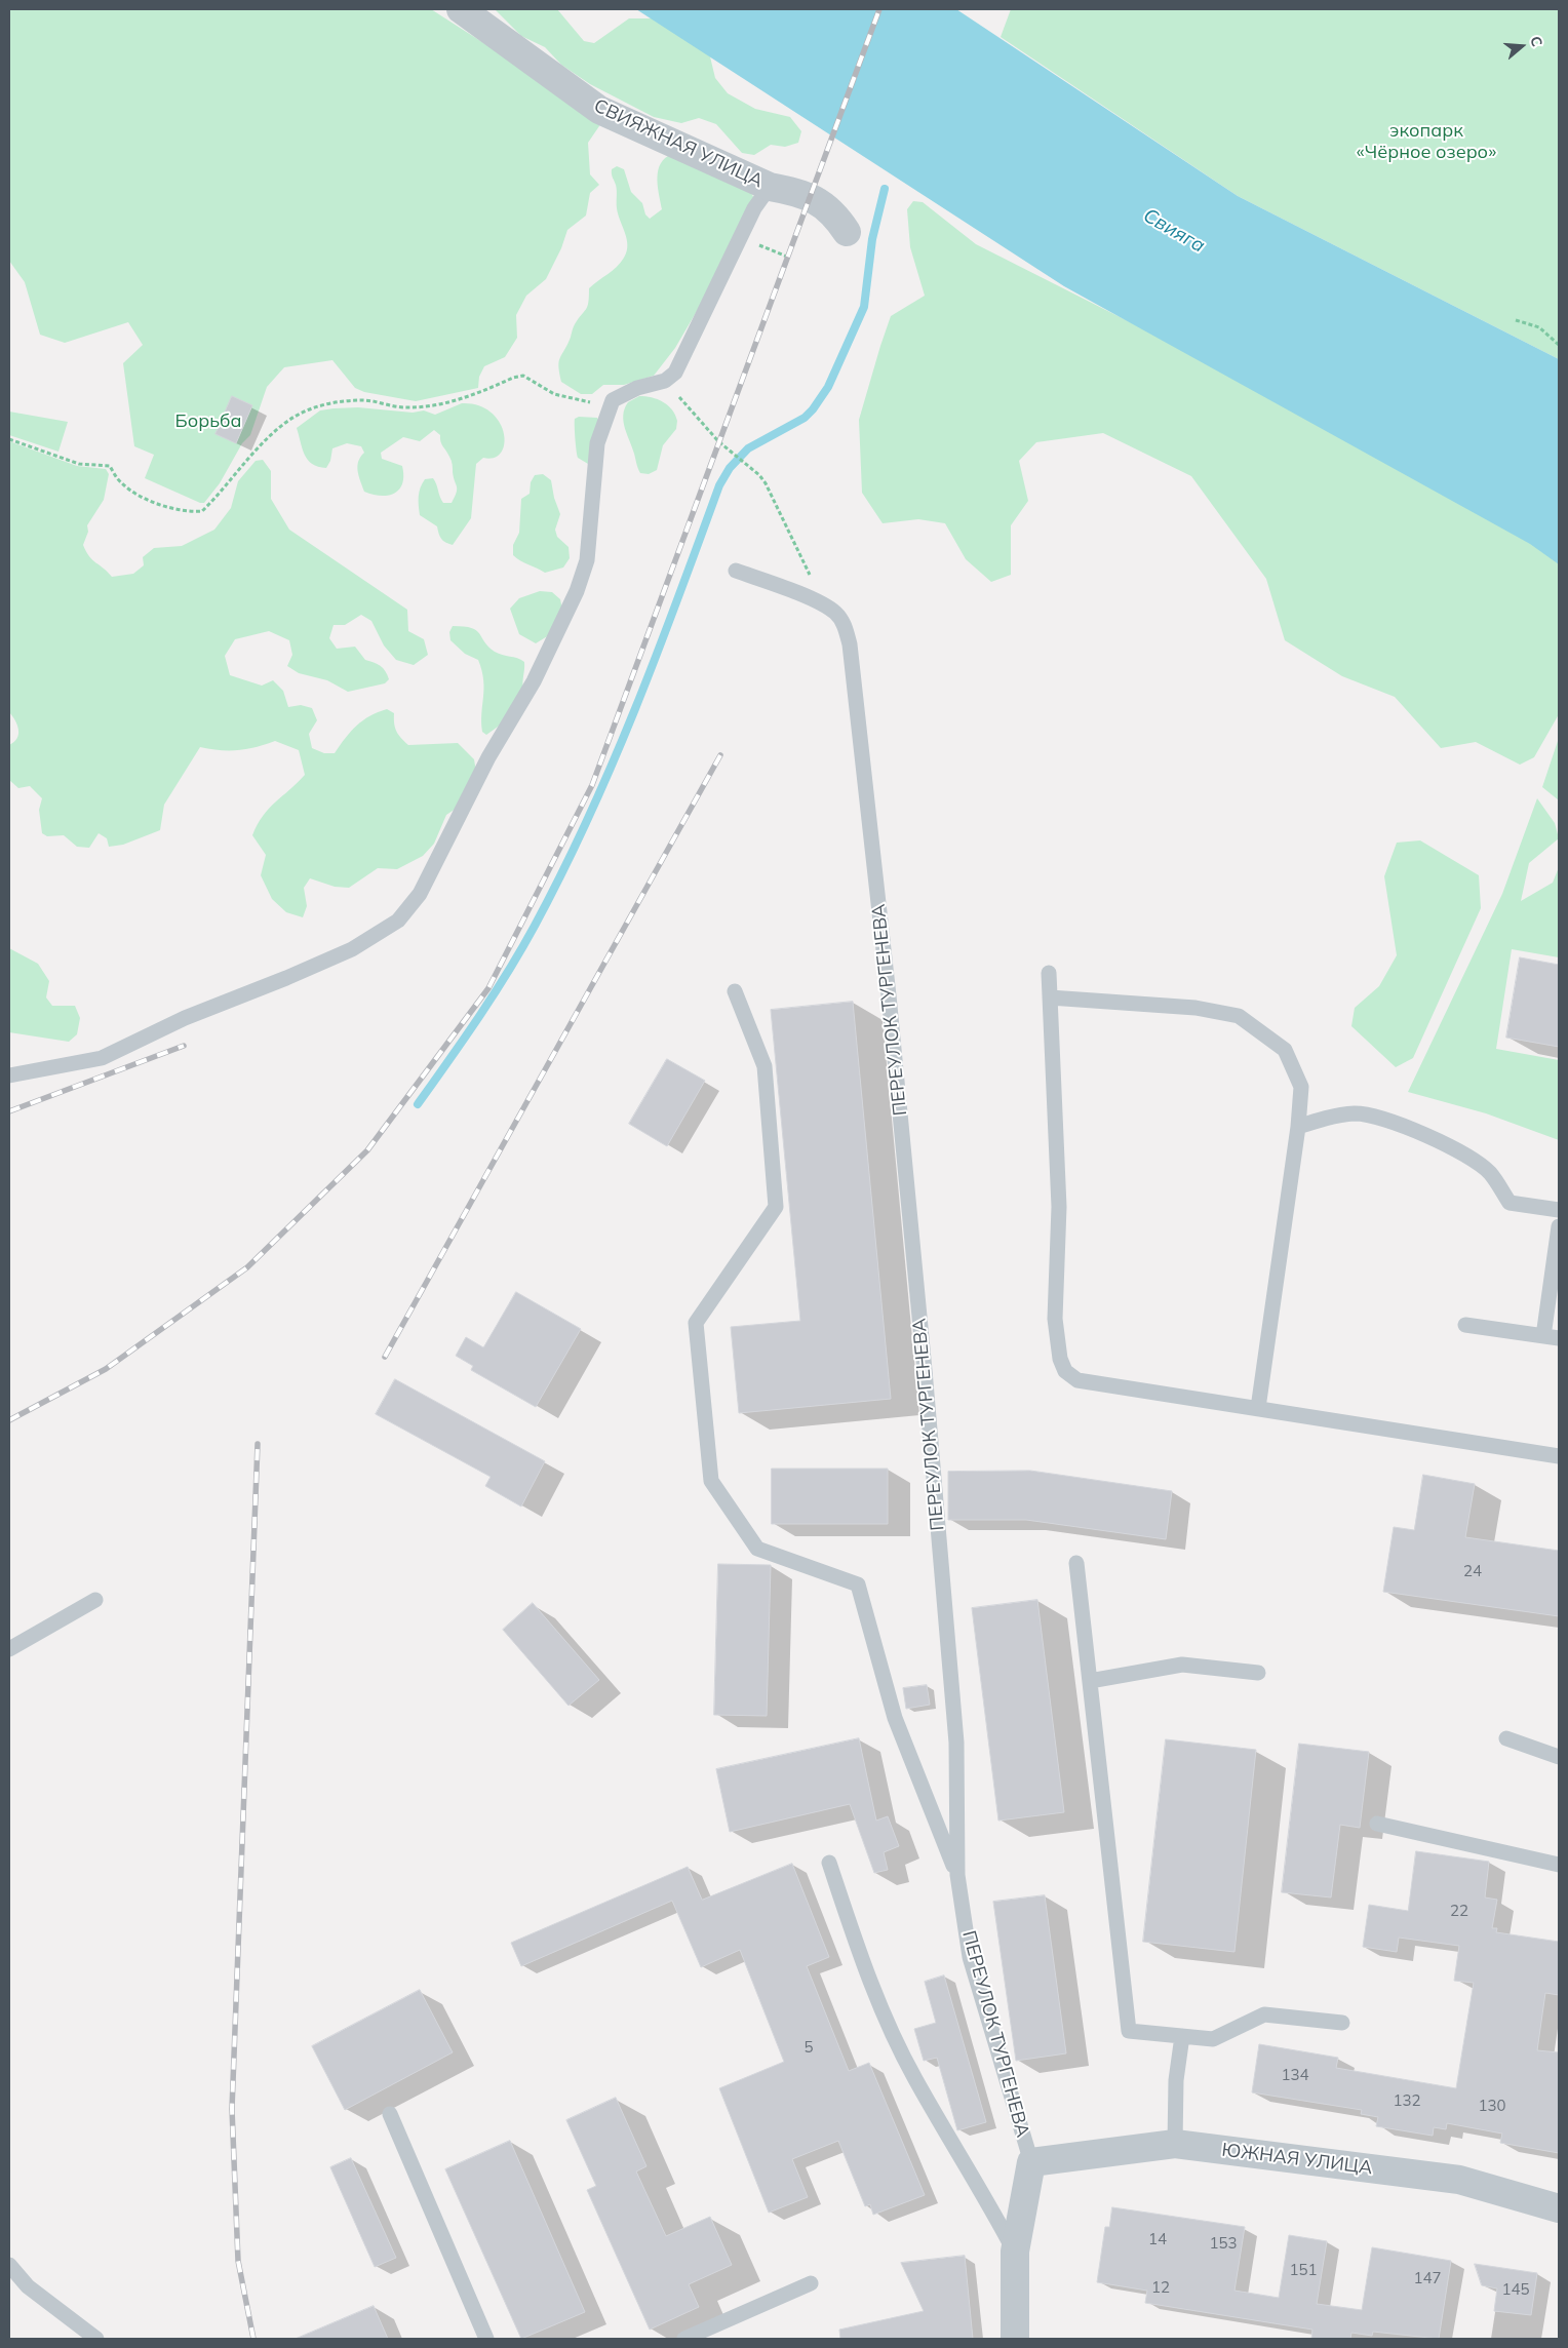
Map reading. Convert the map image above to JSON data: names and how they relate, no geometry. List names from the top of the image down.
{
  "streets": {
    "street": ["СВИЯЖНАЯ УЛИЦА", "ПЕРЕУЛОК ТУРГЕНЕВА", "ЮЖНАЯ УЛИЦА"]
  },
  "crossings": [
    ["ПЕРЕУЛОК ТУРГЕНЕВА", "ЮЖНАЯ УЛИЦА"]
  ],
  "water": ["Свияга"],
  "parks": ["экопарк «Чёрное озеро»", "Борьба"],
  "house_numbers": [
    "24",
    "22",
    "5",
    "134",
    "132",
    "130",
    "14",
    "153",
    "151",
    "147",
    "12",
    "145"
  ],
  "north": "right"
}
